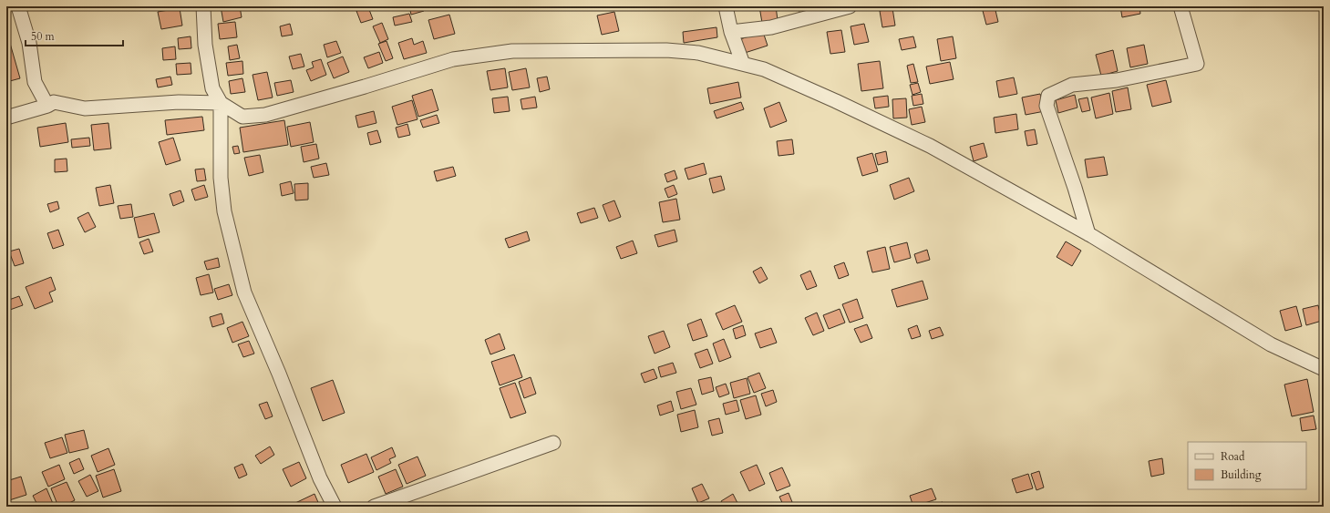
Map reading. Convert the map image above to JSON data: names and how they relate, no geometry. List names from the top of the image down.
{
  "legend": ["Road", "Building"],
  "scale_bar": "50 m"
}
